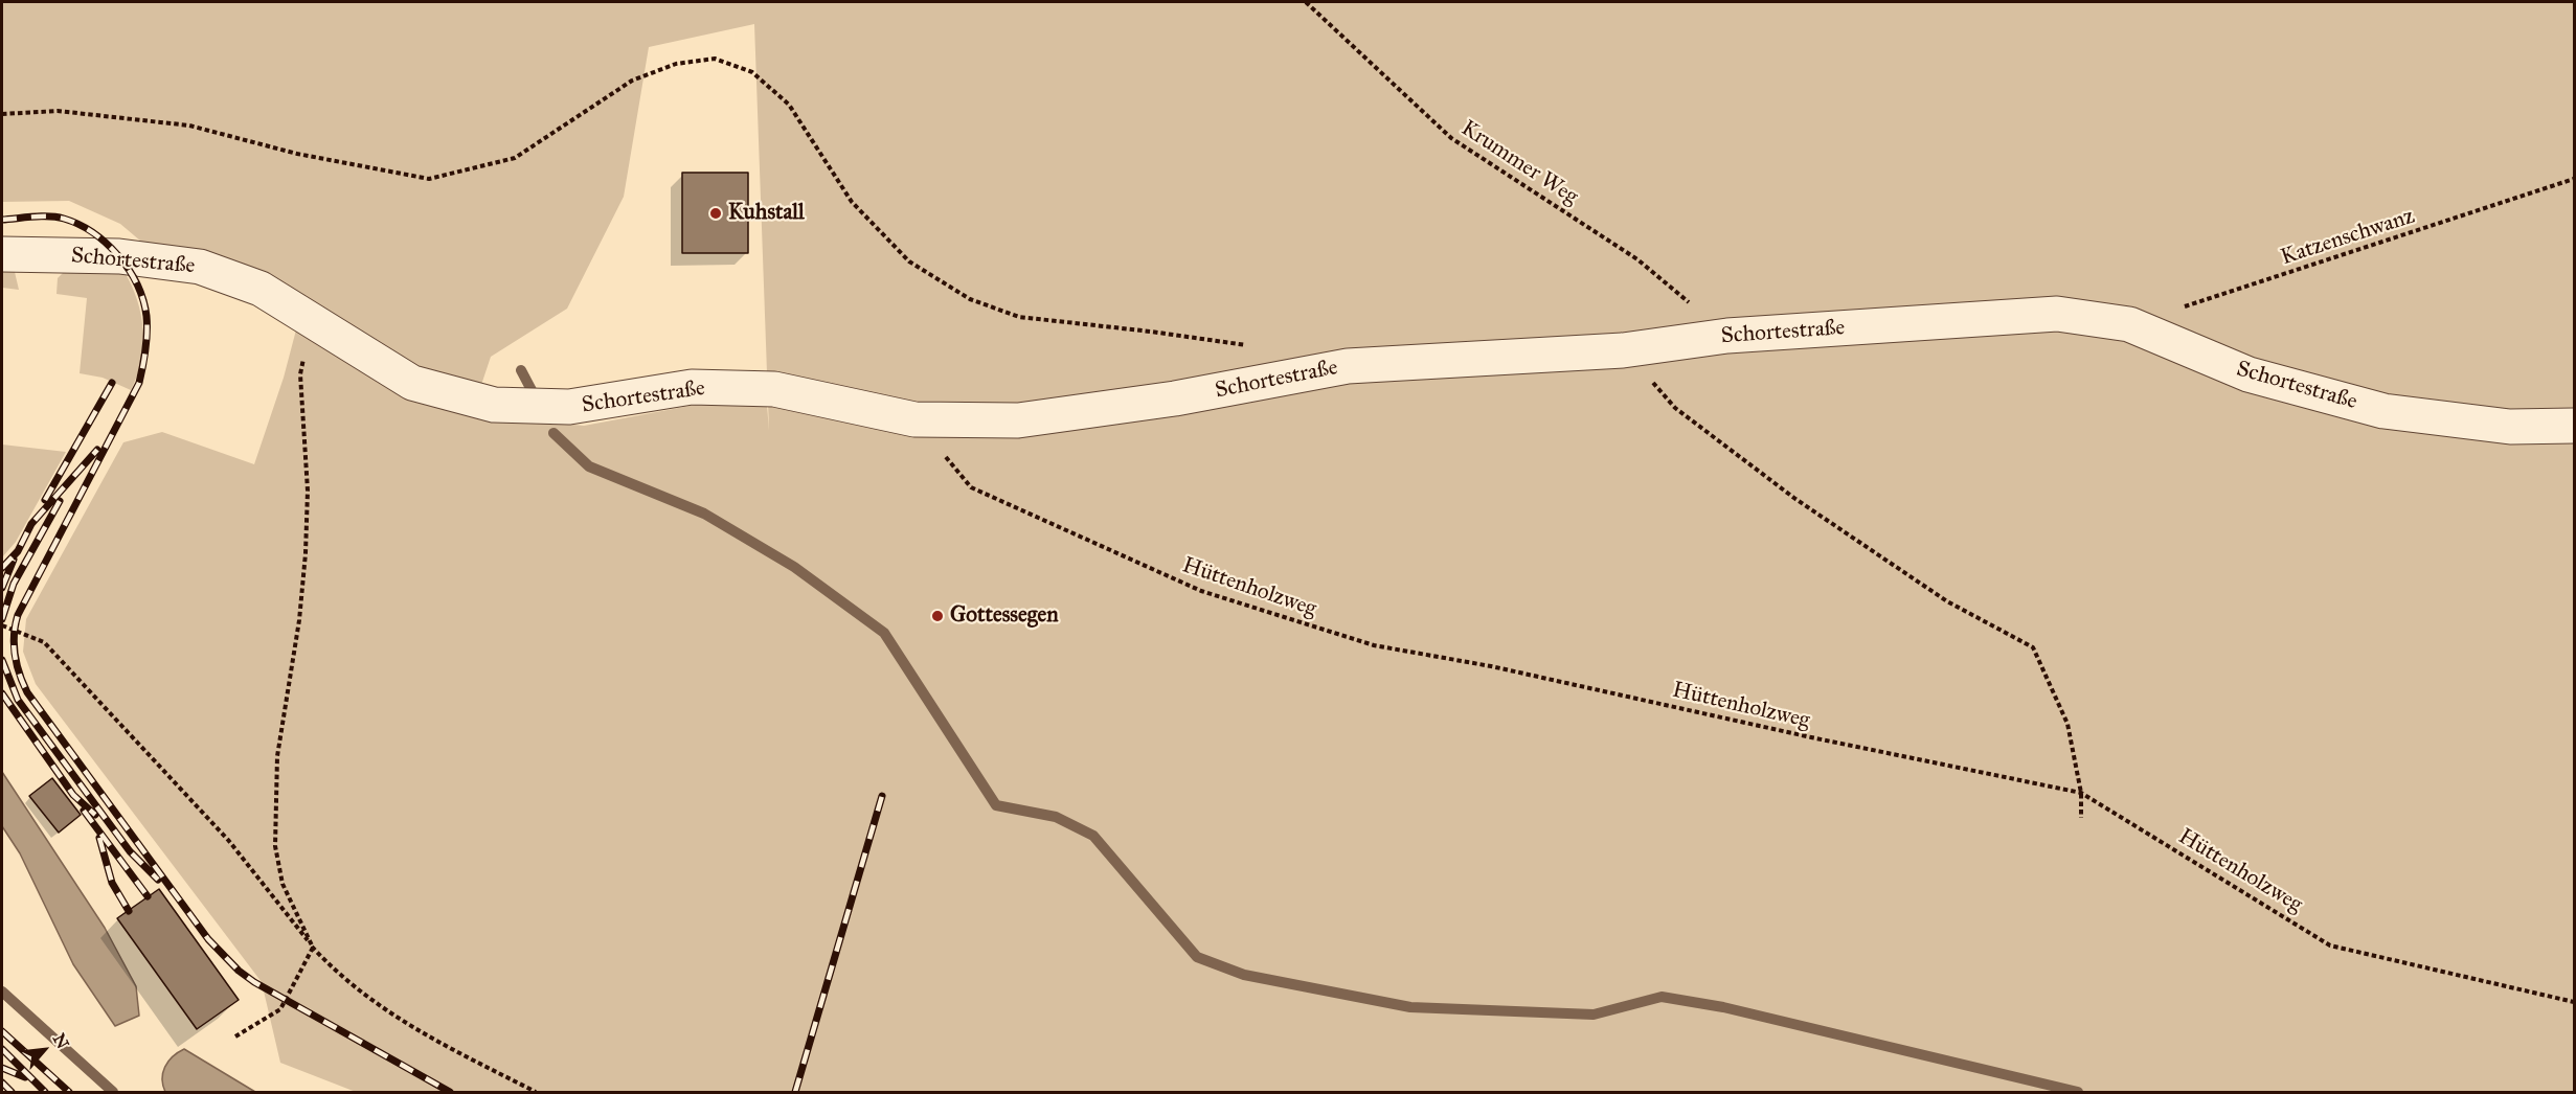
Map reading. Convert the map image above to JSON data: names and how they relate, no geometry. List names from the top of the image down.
{
  "streets": {
    "street": ["Schortestraße"],
    "path": ["Krummer Weg", "Katzenschwanz", "Hüttenholzweg"]
  },
  "crossings": [
    ["Krummer Weg", "Schortestraße"],
    ["Katzenschwanz", "Schortestraße"],
    ["Schortestraße", "Hüttenholzweg"]
  ],
  "places": ["Kuhstall", "Gottessegen"],
  "north": "top right"
}
